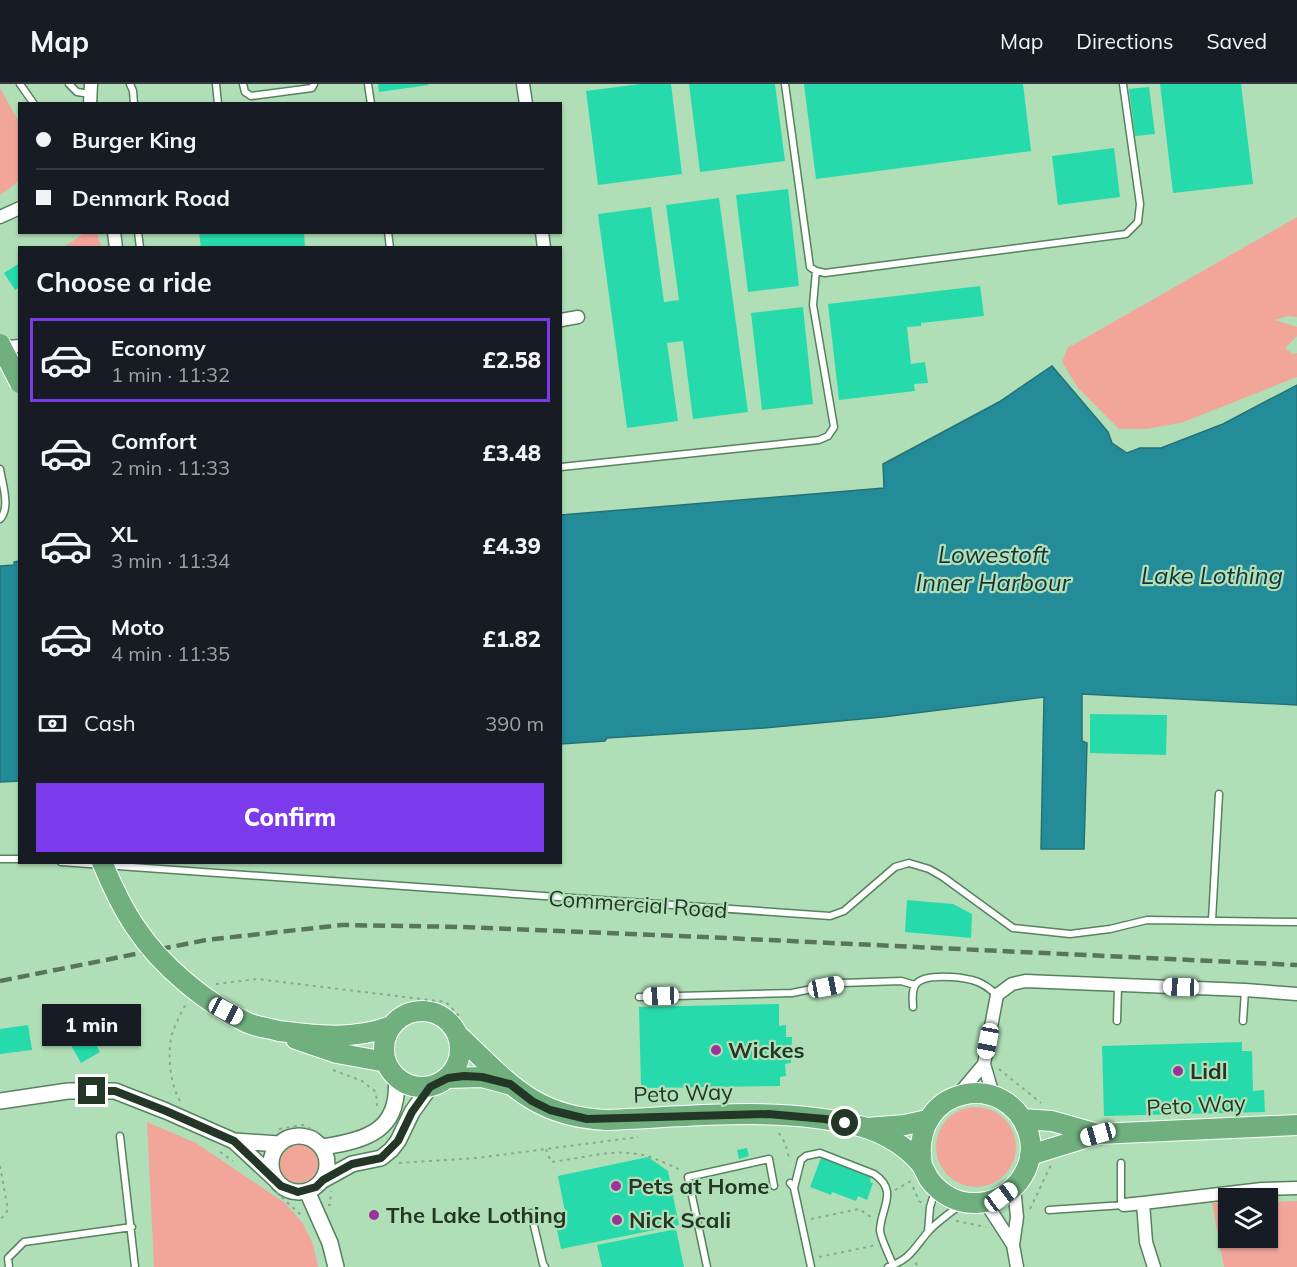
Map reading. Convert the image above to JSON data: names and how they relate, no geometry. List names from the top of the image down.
{
  "streets": {
    "highway": ["Peto Way"],
    "lane": ["Commercial Road"]
  },
  "water": ["Lowestoft Inner Harbour", "Lake Lothing"],
  "places": [
    "Wickes",
    "Lidl",
    "Pets at Home",
    "The Lake Lothing",
    "Nick Scali"
  ],
  "page": {
    "header": "Map",
    "nav": ["Map", "Directions", "Saved"],
    "banner": ["Burger King", "Denmark Road"],
    "heading": "Choose a ride",
    "list": [
      {
        "name": "Economy",
        "note": "1 min · 11:32",
        "value": "£2.58"
      },
      {
        "name": "Comfort",
        "note": "2 min · 11:33",
        "value": "£3.48"
      },
      {
        "name": "XL",
        "note": "3 min · 11:34",
        "value": "£4.39"
      },
      {
        "name": "Moto",
        "note": "4 min · 11:35",
        "value": "£1.82"
      }
    ],
    "pay": ["Cash", "390 m"],
    "buttons": "Confirm",
    "bubble": "1 min"
  }
}
